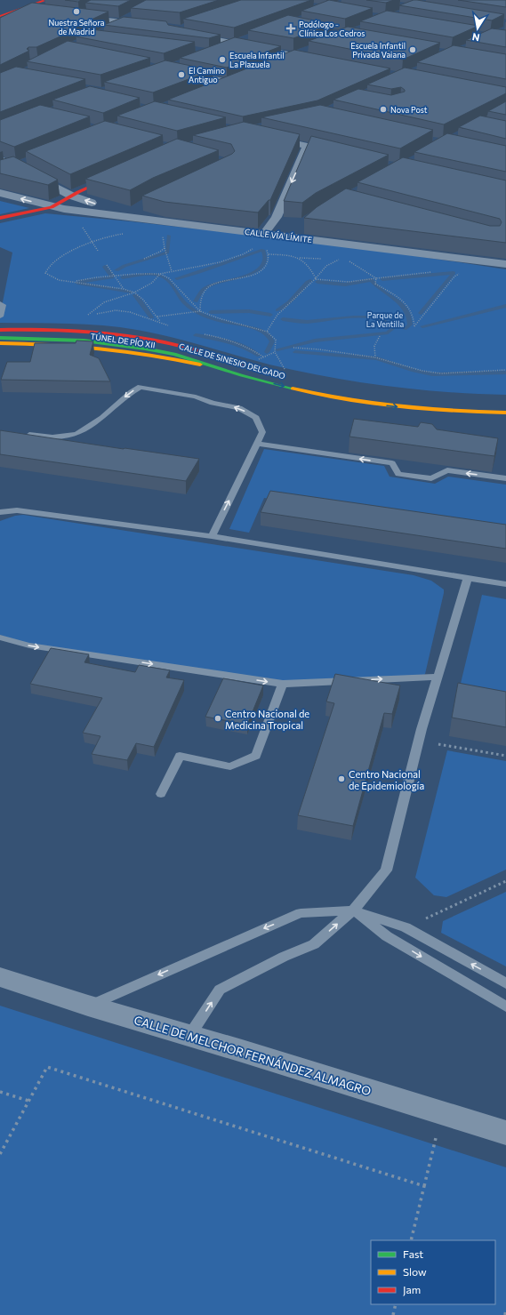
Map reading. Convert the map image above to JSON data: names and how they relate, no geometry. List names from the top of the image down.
{
  "streets": {
    "main road": ["TÚNEL DE PÍO XII", "CALLE DE SINESIO DELGADO"],
    "street": ["CALLE VÍA LÍMITE", "CALLE DE MELCHOR FERNÁNDEZ ALMAGRO"]
  },
  "crossings": [
    ["TÚNEL DE PÍO XII", "CALLE DE SINESIO DELGADO"]
  ],
  "one_way": ["CALLE DE SINESIO DELGADO"],
  "parks": ["Parque de La Ventilla"],
  "places": {
    "other": [
      "Nuestra Señora de Madrid",
      "Escuela Infantil Privada Vaiana",
      "Escuela Infantil La Plazuela",
      "El Camino Antiguo",
      "Nova Post",
      "Centro Nacional de Medicina Tropical",
      "Centro Nacional de Epidemiología"
    ],
    "health": ["Podólogo - Clínica Los Cedros"]
  },
  "legend": ["Fast", "Slow", "Jam"],
  "north": "bottom"
}
